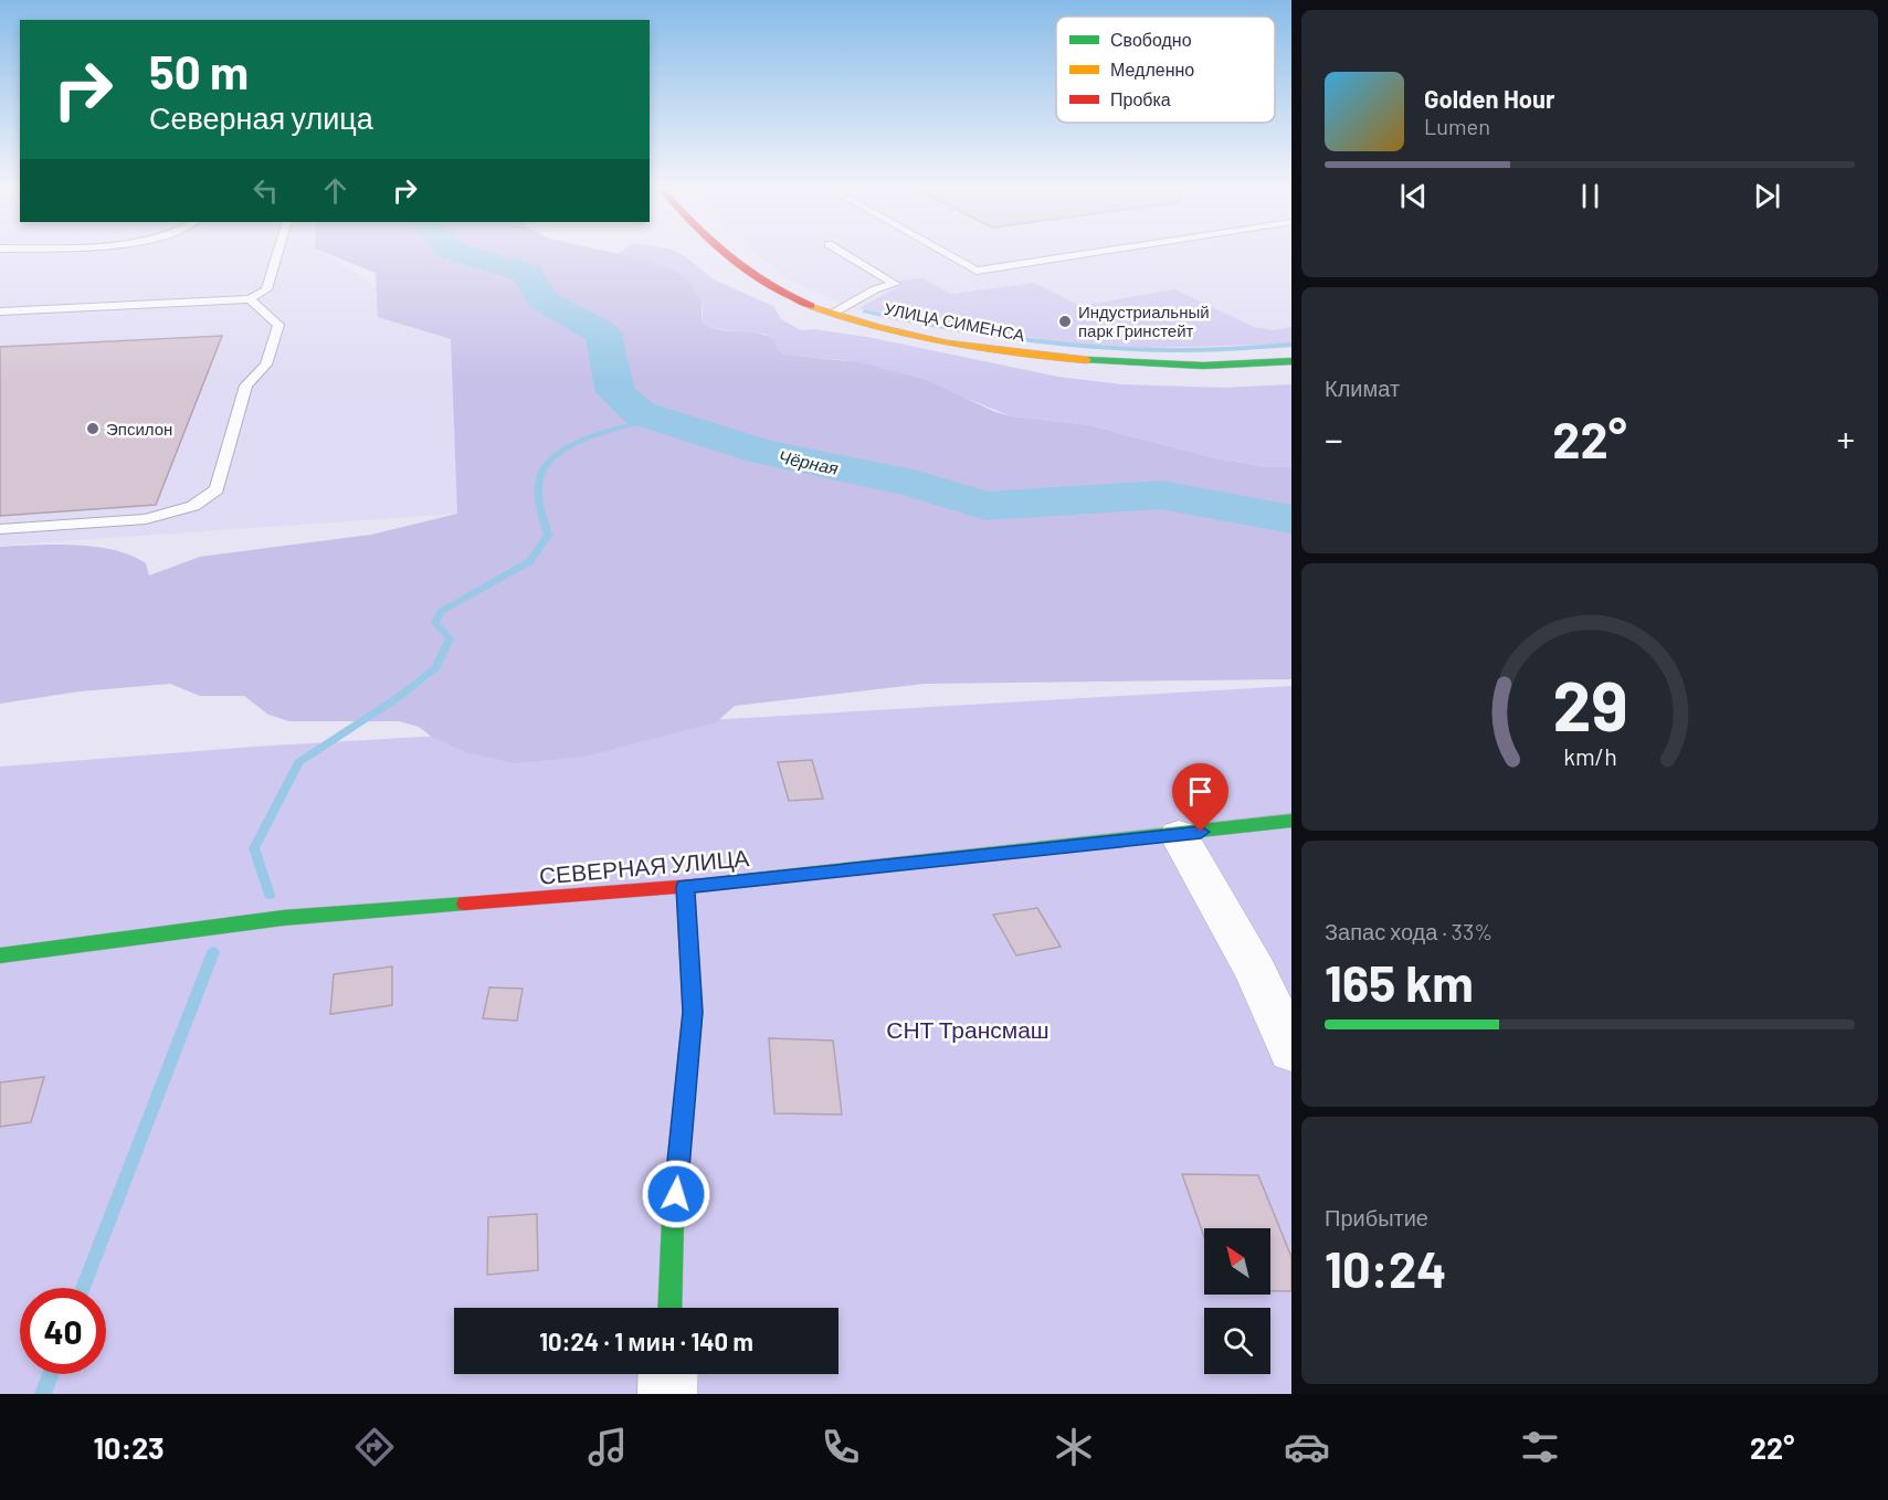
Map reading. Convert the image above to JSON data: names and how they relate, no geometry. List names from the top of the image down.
{
  "streets": {
    "street": ["УЛИЦА СИМЕНСА", "СЕВЕРНАЯ УЛИЦА"]
  },
  "water": ["Чёрная"],
  "parks": ["СНТ Трансмаш"],
  "places": ["Индустриальный парк Гринстейт", "Эпсилон"],
  "legend": ["Свободно", "Медленно", "Пробка"],
  "north": "top left",
  "page": {
    "turn": ["50 m", "Северная улица"],
    "song": ["Golden Hour", "Lumen"],
    "tile": [
      "Климат",
      ["Запас хода · 33%", "165 km"],
      ["Прибытие", "10:24"]
    ],
    "heat": ["−", "22°", "+"],
    "limit": "40",
    "trip": "10:24 · 1 мин · 140 m",
    "tabs": ["10:23", "22°"],
    "gauge": ["29", "km/h"]
  }
}
